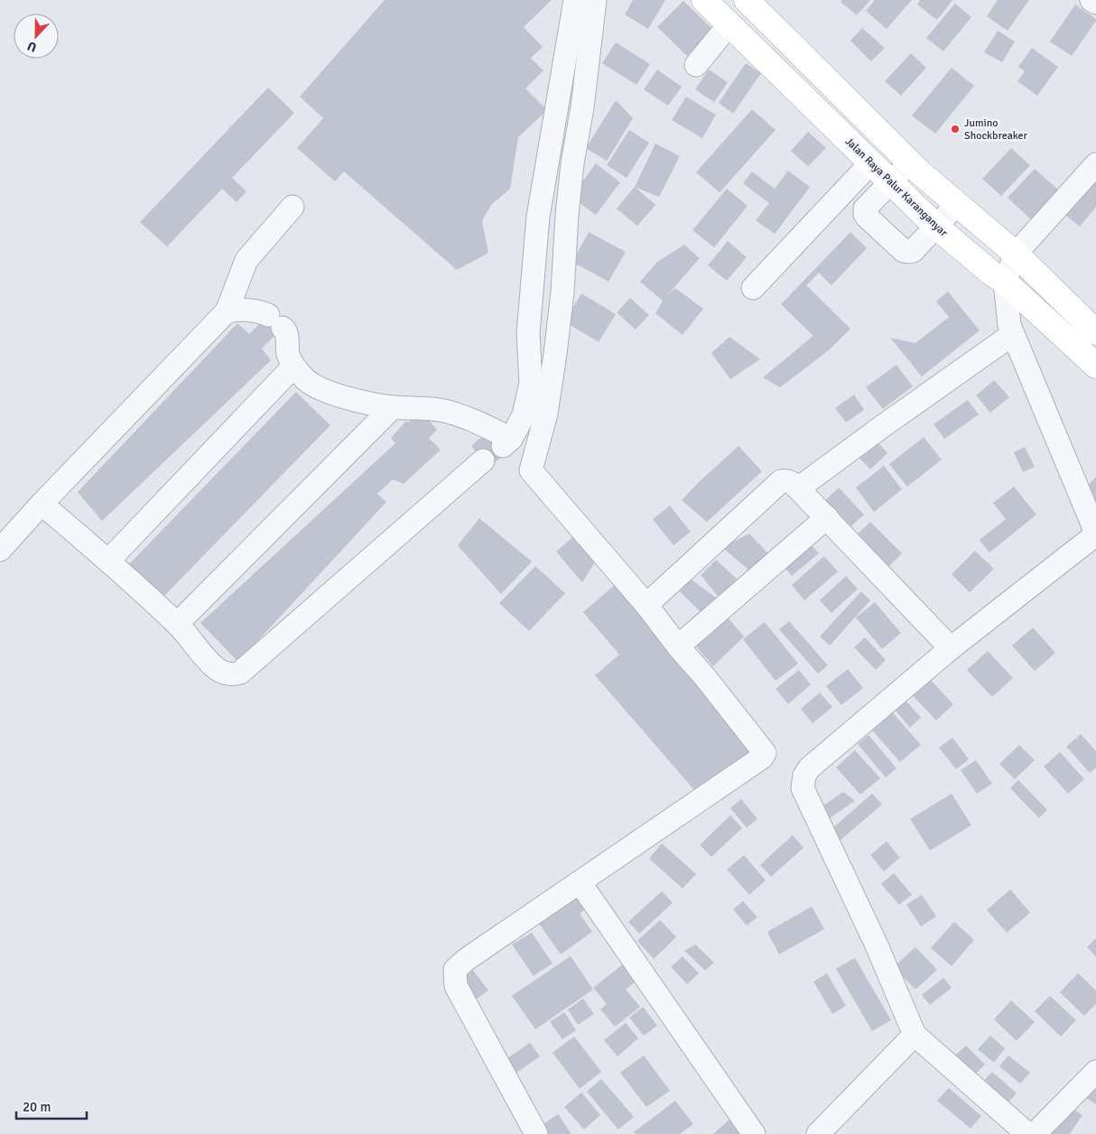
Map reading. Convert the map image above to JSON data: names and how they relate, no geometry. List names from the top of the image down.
{
  "streets": {
    "main road": ["Jalan Raya Palur Karanganyar"]
  },
  "places": ["Jumino Shockbreaker"],
  "scale_bar": "20 m",
  "north": "bottom"
}
